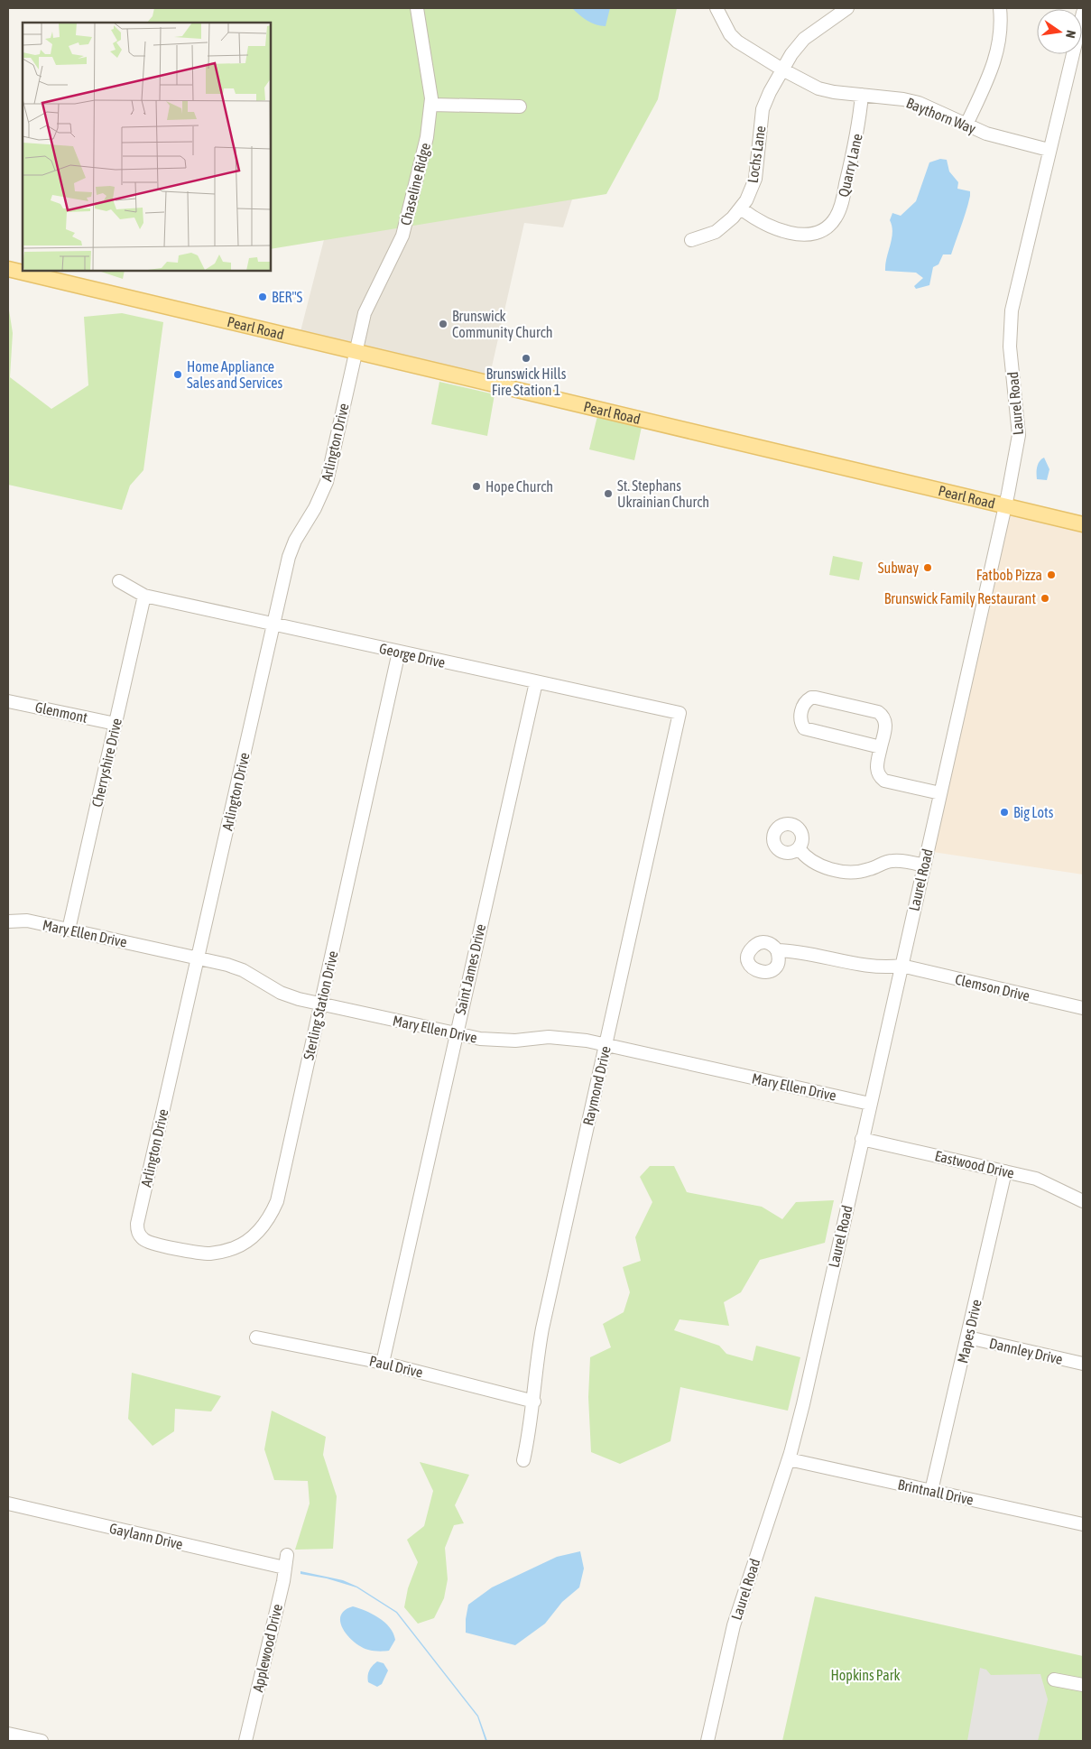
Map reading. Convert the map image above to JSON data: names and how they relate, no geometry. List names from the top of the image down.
{
  "streets": {
    "main road": ["Pearl Road"],
    "street": [
      "Baythorn Way",
      "Lochs Lane",
      "Quarry Lane",
      "Chaseline Ridge",
      "Laurel Road",
      "Arlington Drive",
      "George Drive",
      "Glenmont",
      "Cherryshire Drive",
      "Mary Ellen Drive",
      "Saint James Drive",
      "Clemson Drive",
      "Sterling Station Drive",
      "Raymond Drive",
      "Eastwood Drive",
      "Mapes Drive",
      "Dannley Drive",
      "Paul Drive",
      "Brintnall Drive",
      "Gaylann Drive",
      "Applewood Drive"
    ]
  },
  "crossings": [
    ["Baythorn Way", "Lochs Lane"],
    ["Baythorn Way", "Quarry Lane"],
    ["Baythorn Way", "Laurel Road"],
    ["Lochs Lane", "Quarry Lane"],
    ["Chaseline Ridge", "Pearl Road"],
    ["Chaseline Ridge", "Arlington Drive"],
    ["Pearl Road", "Laurel Road"],
    ["Pearl Road", "Arlington Drive"],
    ["Laurel Road", "Mary Ellen Drive"],
    ["Laurel Road", "Clemson Drive"],
    ["Laurel Road", "Eastwood Drive"],
    ["Laurel Road", "Brintnall Drive"],
    ["Arlington Drive", "George Drive"],
    ["Arlington Drive", "Mary Ellen Drive"],
    ["Arlington Drive", "Sterling Station Drive"],
    ["George Drive", "Cherryshire Drive"],
    ["George Drive", "Saint James Drive"],
    ["George Drive", "Sterling Station Drive"],
    ["George Drive", "Raymond Drive"],
    ["Glenmont", "Cherryshire Drive"],
    ["Cherryshire Drive", "Mary Ellen Drive"],
    ["Mary Ellen Drive", "Saint James Drive"],
    ["Mary Ellen Drive", "Sterling Station Drive"],
    ["Mary Ellen Drive", "Raymond Drive"],
    ["Saint James Drive", "Paul Drive"],
    ["Raymond Drive", "Paul Drive"],
    ["Eastwood Drive", "Mapes Drive"],
    ["Mapes Drive", "Dannley Drive"],
    ["Mapes Drive", "Brintnall Drive"],
    ["Gaylann Drive", "Applewood Drive"]
  ],
  "parks": ["Hopkins Park"],
  "places": [
    "BER\"S",
    "Brunswick Community Church",
    "Brunswick Hills Fire Station 1",
    "Home Appliance Sales and Services",
    "Hope Church",
    "St. Stephans Ukrainian Church",
    "Subway",
    "Fatbob Pizza",
    "Brunswick Family Restaurant",
    "Big Lots"
  ],
  "north": "right"
}
